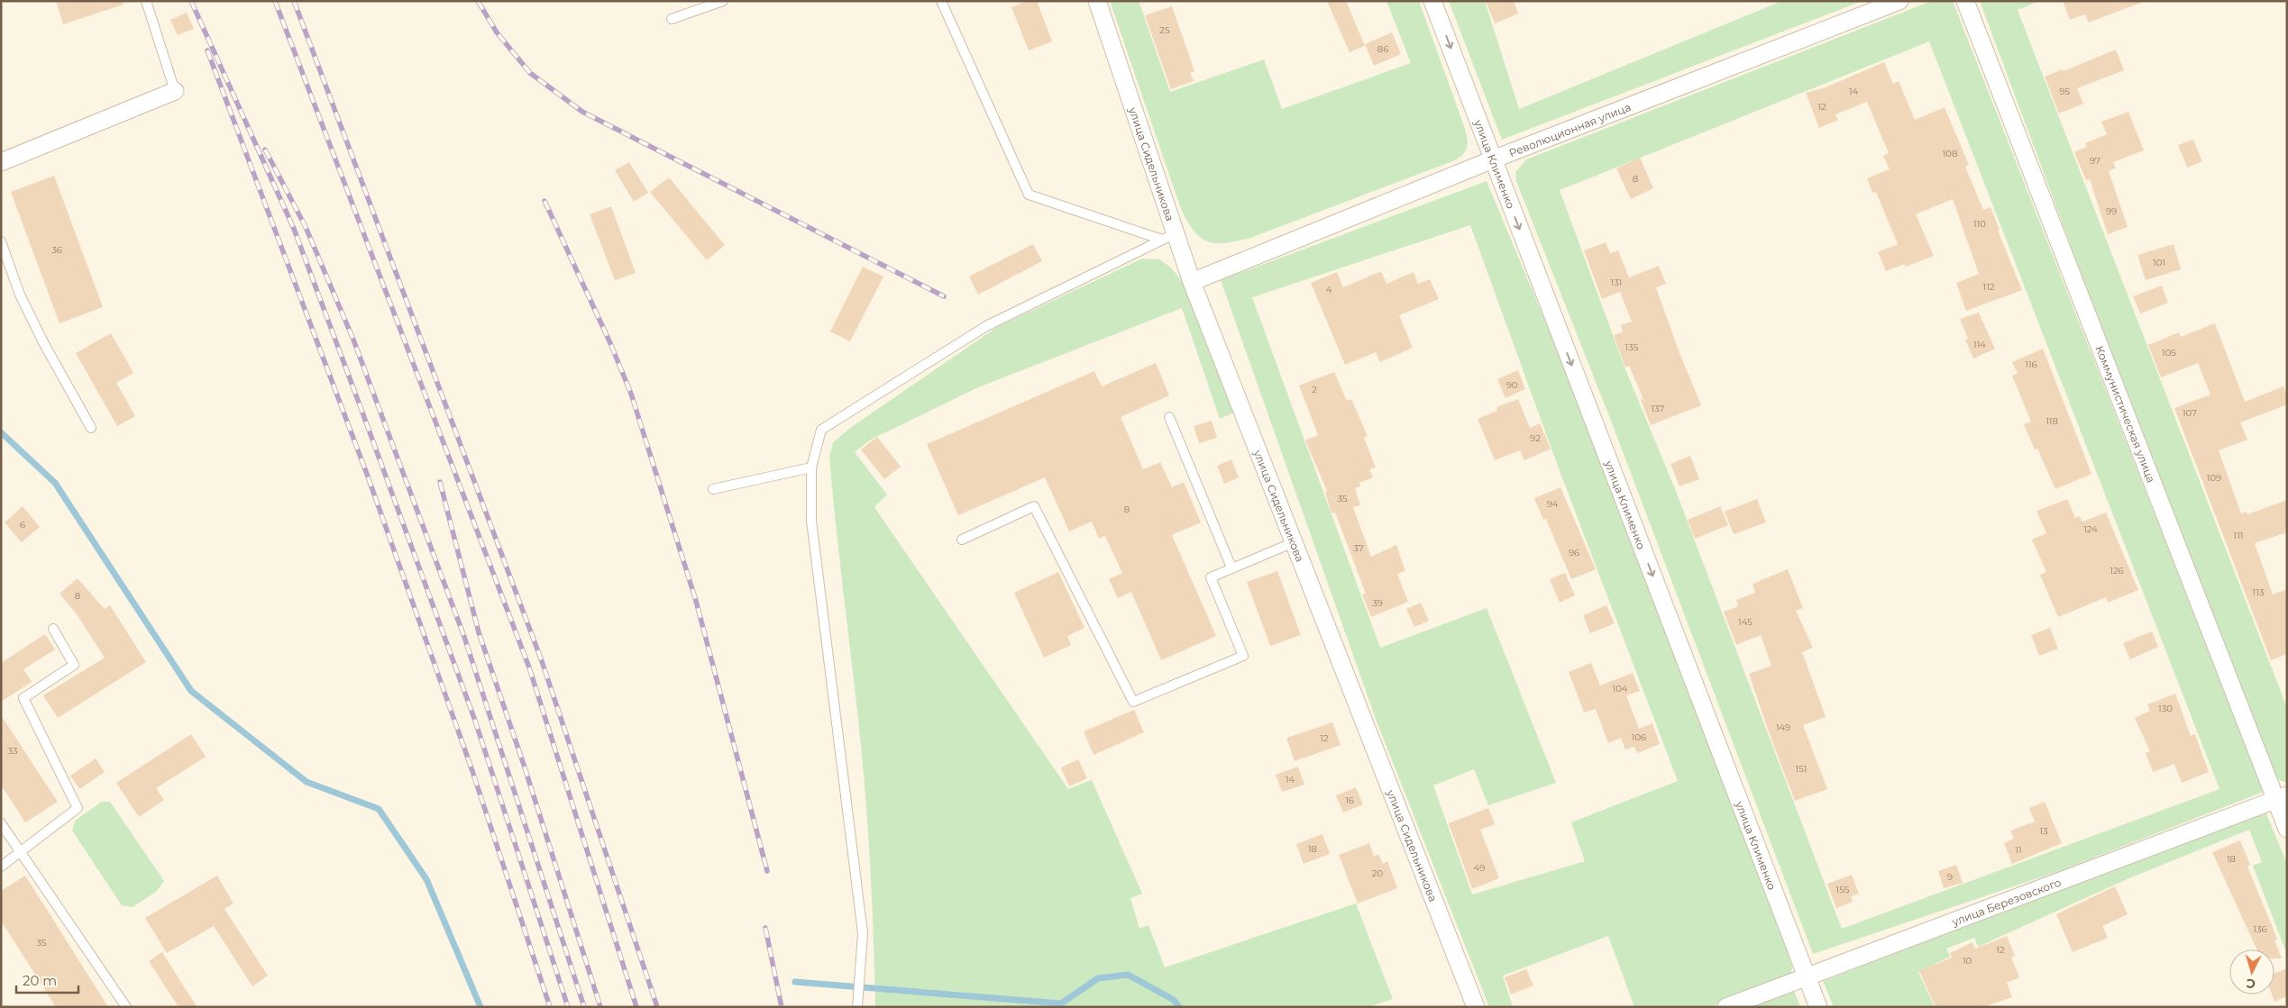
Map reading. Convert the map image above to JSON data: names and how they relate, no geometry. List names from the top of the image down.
{
  "streets": {
    "street": [
      "Революционная улица",
      "улица Клименко",
      "улица Сидельникова",
      "Коммунистическая улица",
      "улица Березовского"
    ]
  },
  "crossings": [
    ["Революционная улица", "улица Клименко"],
    ["Революционная улица", "улица Сидельникова"],
    ["улица Клименко", "улица Березовского"],
    ["Коммунистическая улица", "улица Березовского"]
  ],
  "one_way": ["улица Клименко"],
  "house_numbers": [
    "25",
    "86",
    "14",
    "95",
    "12",
    "108",
    "97",
    "8",
    "99",
    "110",
    "36",
    "101",
    "131",
    "112",
    "4",
    "114",
    "135",
    "105",
    "116",
    "90",
    "2",
    "137",
    "107",
    "118",
    "92",
    "109",
    "35",
    "94",
    "8",
    "6",
    "124",
    "111",
    "37",
    "96",
    "126",
    "113",
    "8",
    "39",
    "145",
    "104",
    "130",
    "149",
    "106",
    "12",
    "33",
    "151",
    "14",
    "16",
    "13",
    "18",
    "11",
    "18",
    "49",
    "20",
    "9",
    "155",
    "136",
    "35",
    "12",
    "10"
  ],
  "scale_bar": "20 m",
  "north": "bottom"
}
